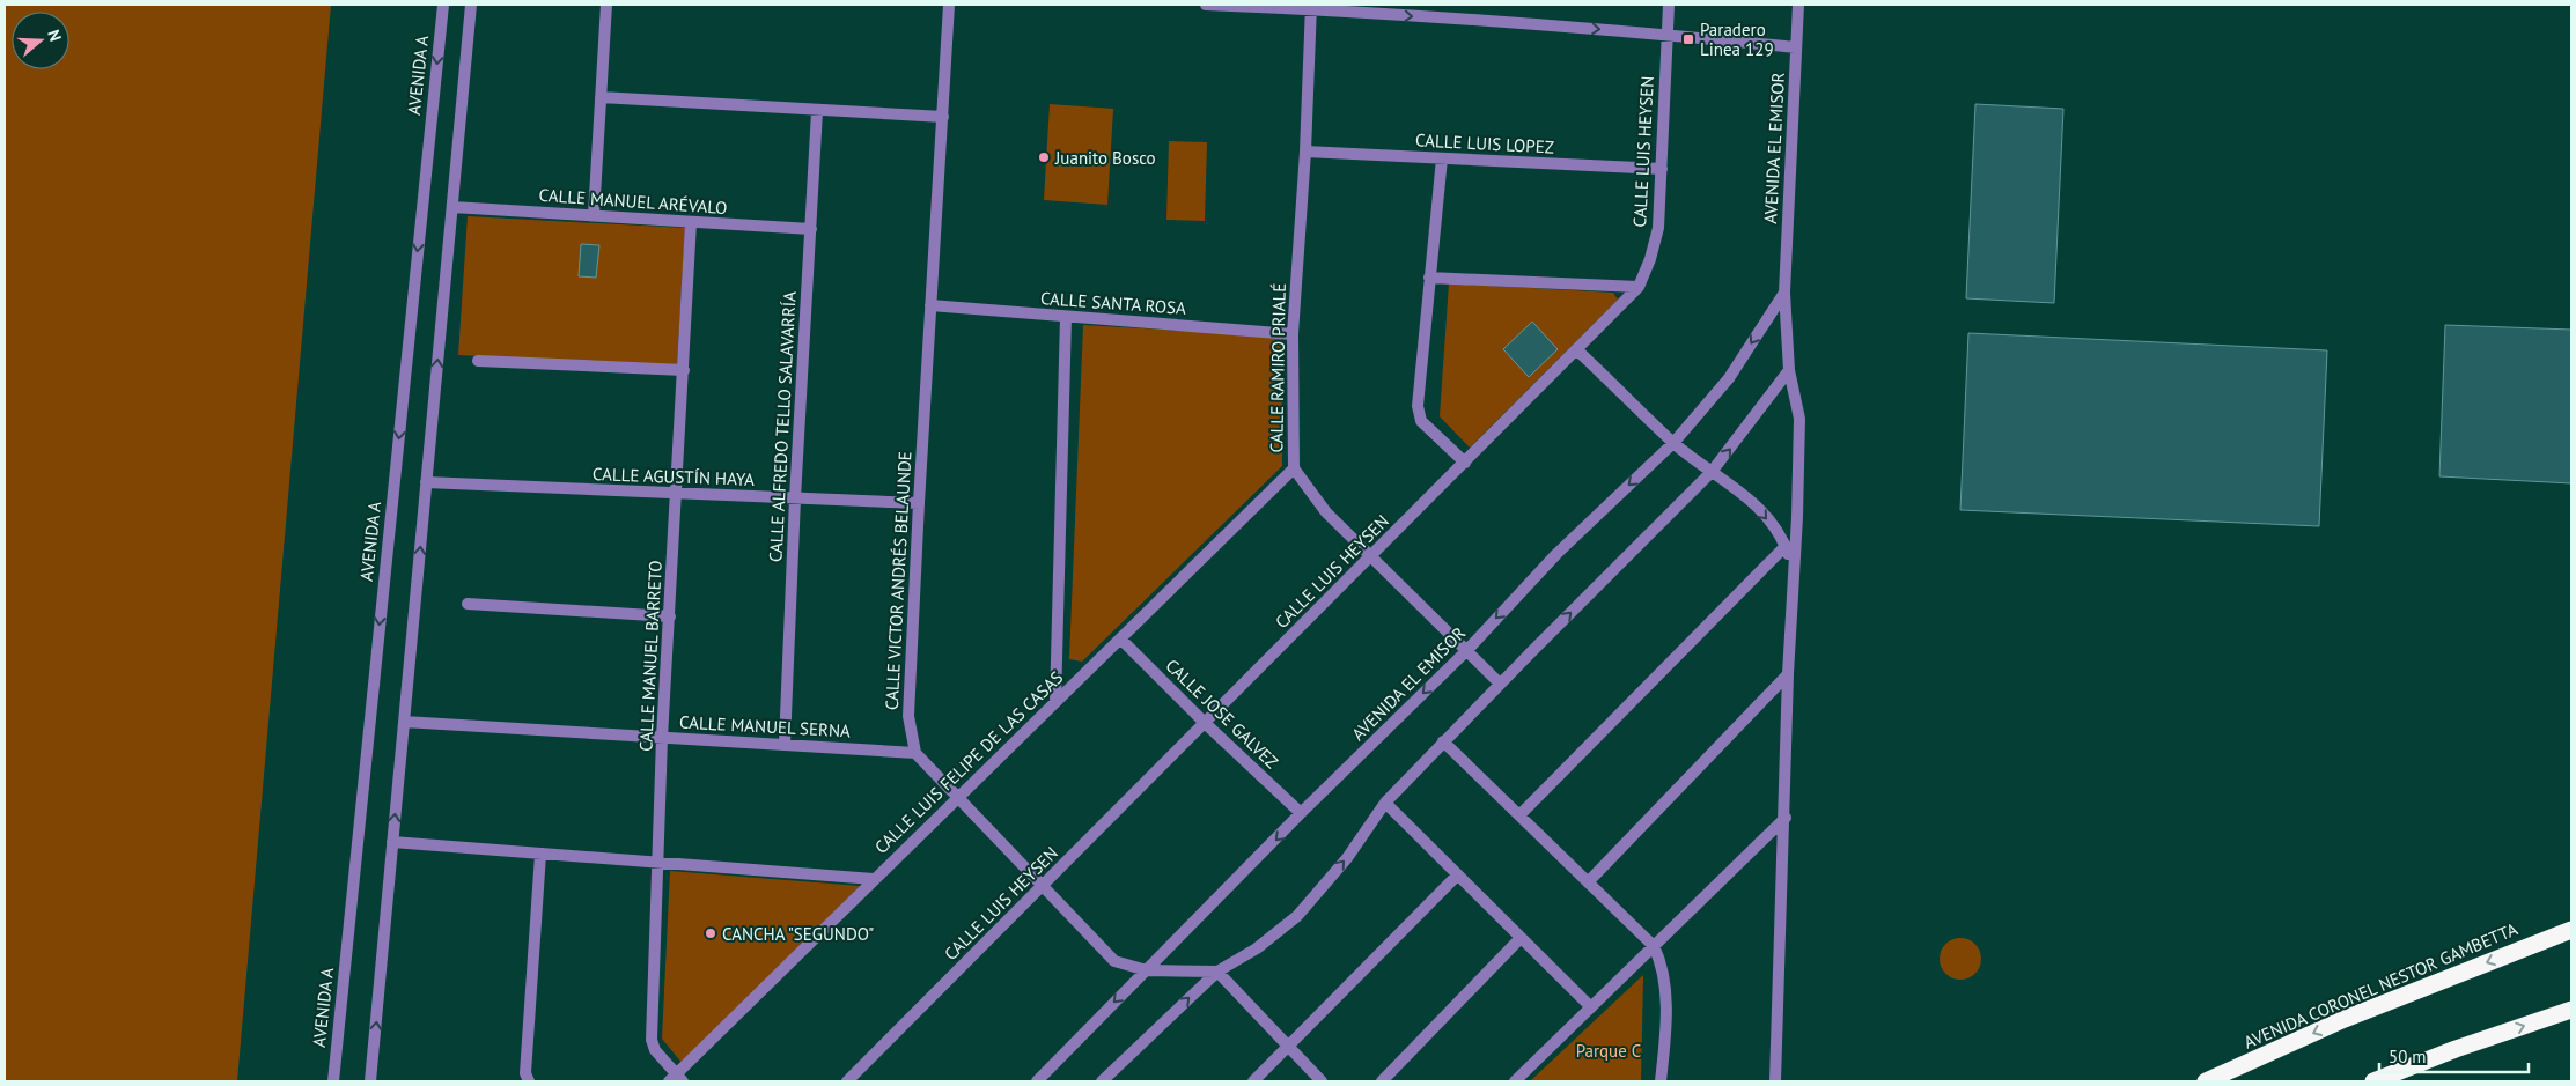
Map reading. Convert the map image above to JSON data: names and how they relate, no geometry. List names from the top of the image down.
{
  "streets": {
    "highway": ["AVENIDA CORONEL NESTOR GAMBETTA"],
    "street": [
      "AVENIDA A",
      "CALLE LUIS LOPEZ",
      "AVENIDA EL EMISOR",
      "CALLE LUIS HEYSEN",
      "CALLE MANUEL ARÉVALO",
      "CALLE SANTA ROSA",
      "CALLE RAMIRO PRIALÉ",
      "CALLE ALFREDO TELLO SALAVARRÍA",
      "CALLE AGUSTÍN HAYA",
      "CALLE VICTOR ANDRÉS BELAUNDE",
      "CALLE MANUEL BARRETO",
      "CALLE JOSE GALVEZ",
      "CALLE MANUEL SERNA",
      "CALLE LUIS FELIPE DE LAS CASAS"
    ]
  },
  "crossings": [
    ["CALLE LUIS LOPEZ", "CALLE LUIS HEYSEN"],
    ["CALLE LUIS LOPEZ", "CALLE RAMIRO PRIALÉ"],
    ["AVENIDA EL EMISOR", "CALLE RAMIRO PRIALÉ"],
    ["AVENIDA EL EMISOR", "CALLE JOSE GALVEZ"],
    ["CALLE LUIS HEYSEN", "CALLE RAMIRO PRIALÉ"],
    ["CALLE LUIS HEYSEN", "CALLE JOSE GALVEZ"],
    ["CALLE MANUEL ARÉVALO", "CALLE ALFREDO TELLO SALAVARRÍA"],
    ["CALLE MANUEL ARÉVALO", "CALLE MANUEL BARRETO"],
    ["CALLE SANTA ROSA", "CALLE RAMIRO PRIALÉ"],
    ["CALLE SANTA ROSA", "CALLE VICTOR ANDRÉS BELAUNDE"],
    ["CALLE RAMIRO PRIALÉ", "CALLE LUIS FELIPE DE LAS CASAS"],
    ["CALLE ALFREDO TELLO SALAVARRÍA", "CALLE AGUSTÍN HAYA"],
    ["CALLE ALFREDO TELLO SALAVARRÍA", "CALLE MANUEL SERNA"],
    ["CALLE AGUSTÍN HAYA", "CALLE VICTOR ANDRÉS BELAUNDE"],
    ["CALLE AGUSTÍN HAYA", "CALLE MANUEL BARRETO"],
    ["CALLE VICTOR ANDRÉS BELAUNDE", "CALLE MANUEL SERNA"],
    ["CALLE MANUEL BARRETO", "CALLE MANUEL SERNA"],
    ["CALLE MANUEL BARRETO", "CALLE LUIS FELIPE DE LAS CASAS"],
    ["CALLE JOSE GALVEZ", "CALLE LUIS FELIPE DE LAS CASAS"]
  ],
  "parks": ["Parque C"],
  "places": {
    "transit": ["Paradero Linea 129"],
    "other": ["Juanito Bosco", "CANCHA \"SEGUNDO\""]
  },
  "scale_bar": "50 m",
  "north": "right"
}
